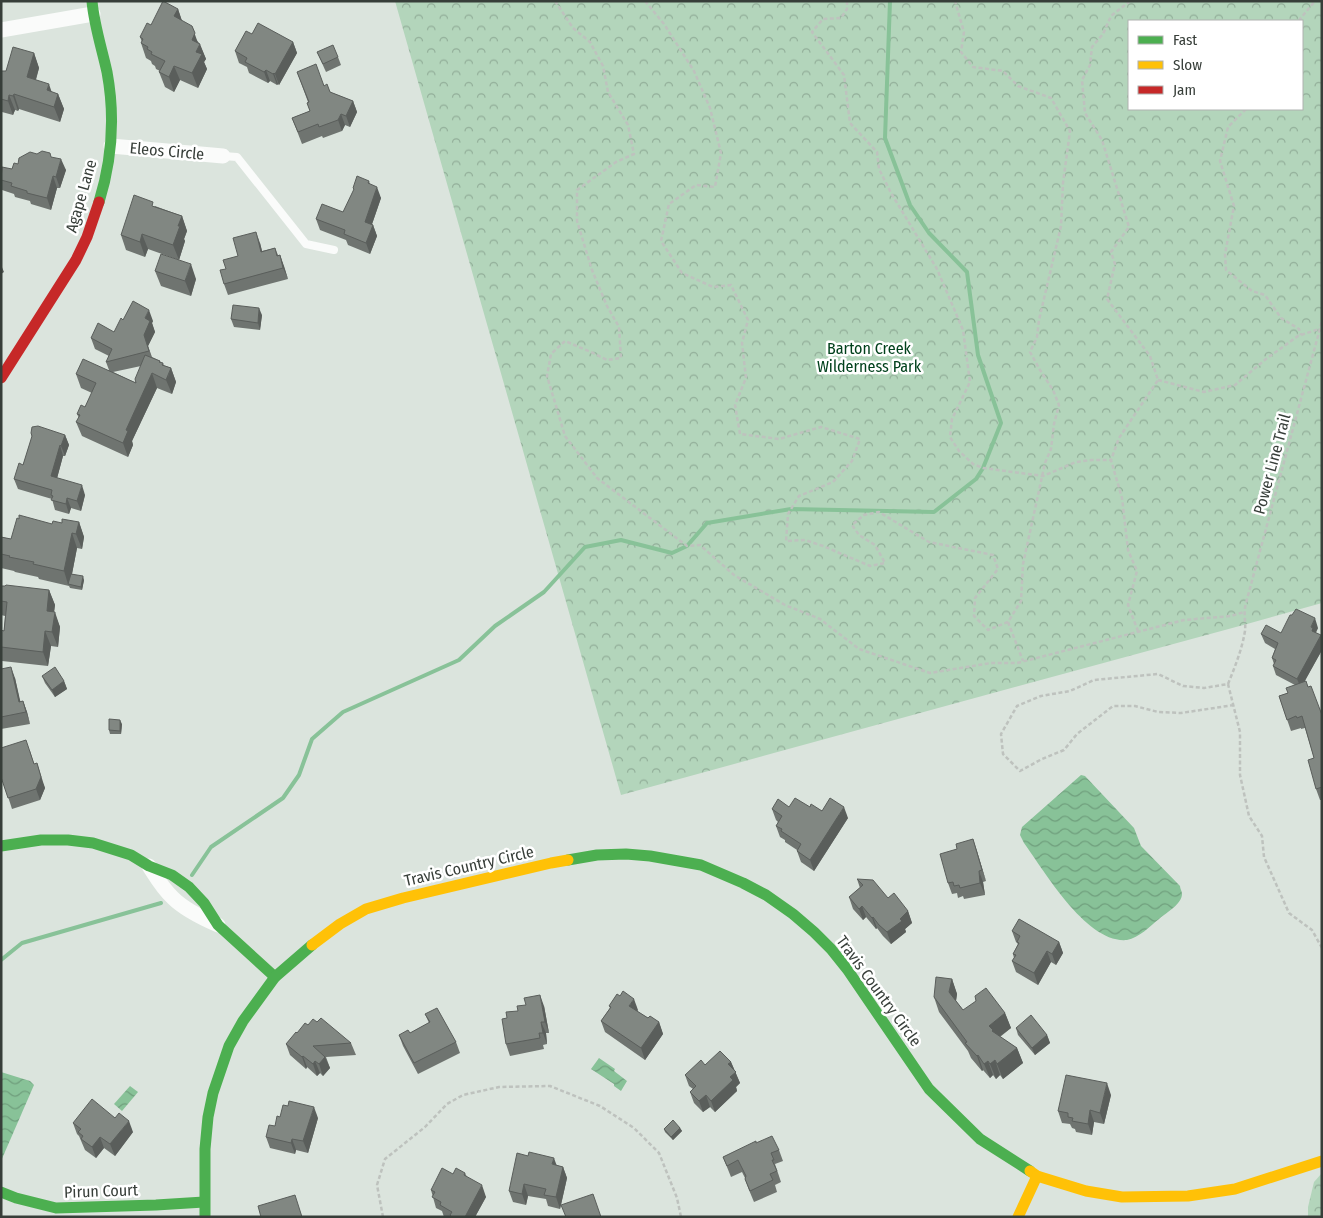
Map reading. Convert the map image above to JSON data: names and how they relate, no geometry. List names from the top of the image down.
{
  "streets": {
    "street": [
      "Eleos Circle",
      "Agape Lane",
      "Travis Country Circle",
      "Pirun Court"
    ],
    "path": ["Power Line Trail"]
  },
  "crossings": [
    ["Eleos Circle", "Agape Lane"],
    ["Travis Country Circle", "Pirun Court"]
  ],
  "parks": ["Barton Creek Wilderness Park"],
  "legend": ["Fast", "Slow", "Jam"]
}
